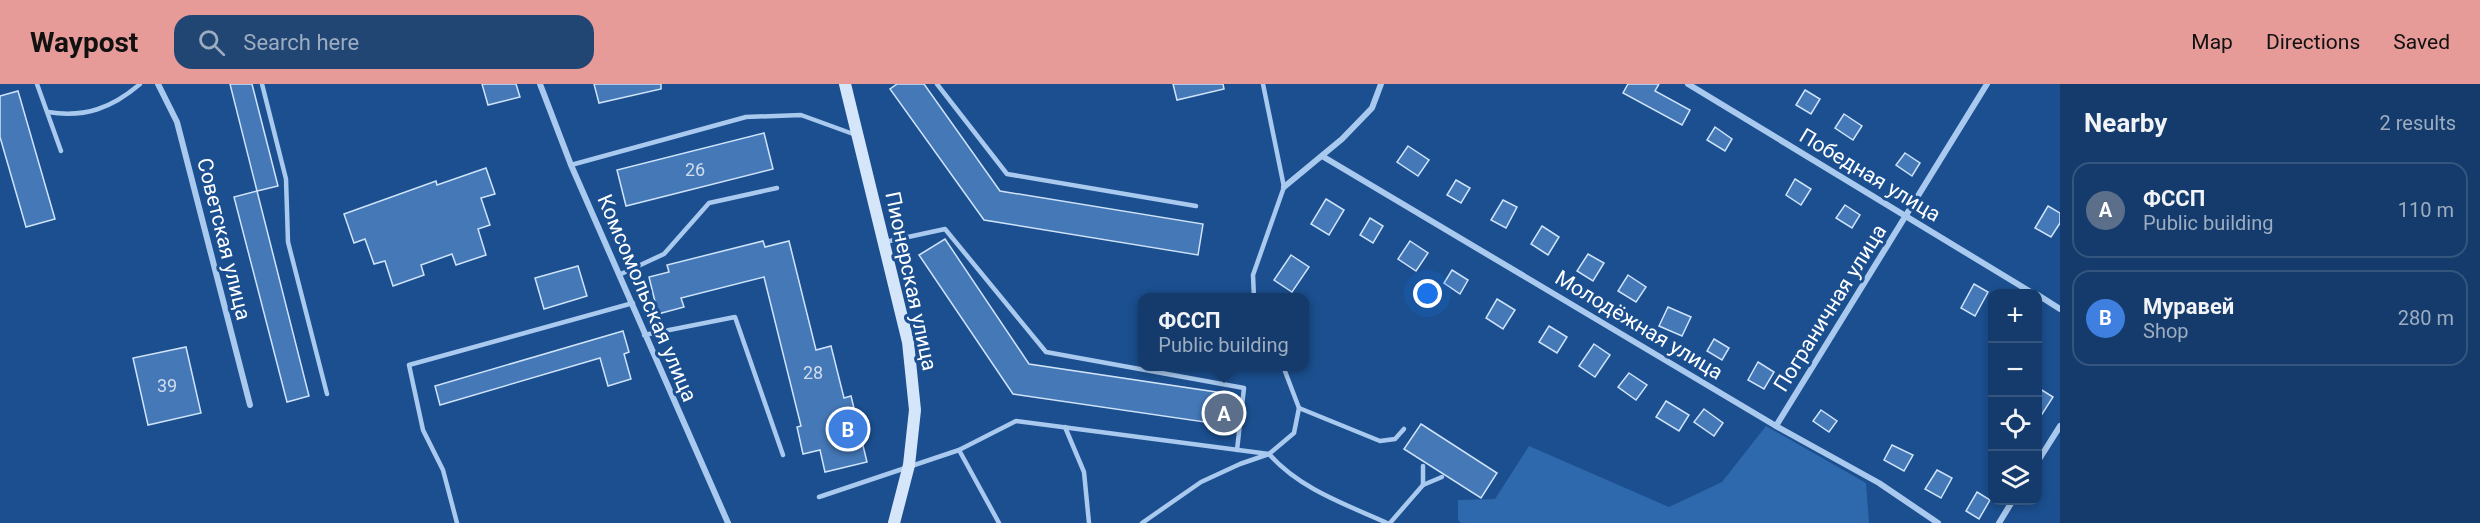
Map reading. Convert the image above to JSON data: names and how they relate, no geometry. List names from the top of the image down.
{
  "streets": {
    "main road": ["Пионерская улица"],
    "street": [
      "Победная улица",
      "Советская улица",
      "Комсомольская улица",
      "Пограничная улица",
      "Молодёжная улица"
    ]
  },
  "crossings": [
    ["Победная улица", "Пограничная улица"],
    ["Пограничная улица", "Молодёжная улица"]
  ],
  "house_numbers": ["26", "28", "39"],
  "page": {
    "header": "Waypost",
    "search": "Search here",
    "nav": ["Map", "Directions", "Saved"],
    "heading": ["Nearby", "2 results"],
    "list": [
      {
        "mark": "A",
        "name": "ФССП",
        "note": "Public building",
        "value": "110 m"
      },
      {
        "mark": "B",
        "name": "Муравей",
        "note": "Shop",
        "value": "280 m"
      }
    ],
    "map_buttons": ["+", "−"],
    "popup": ["ФССП", "Public building"],
    "pins": ["A", "B"]
  }
}
